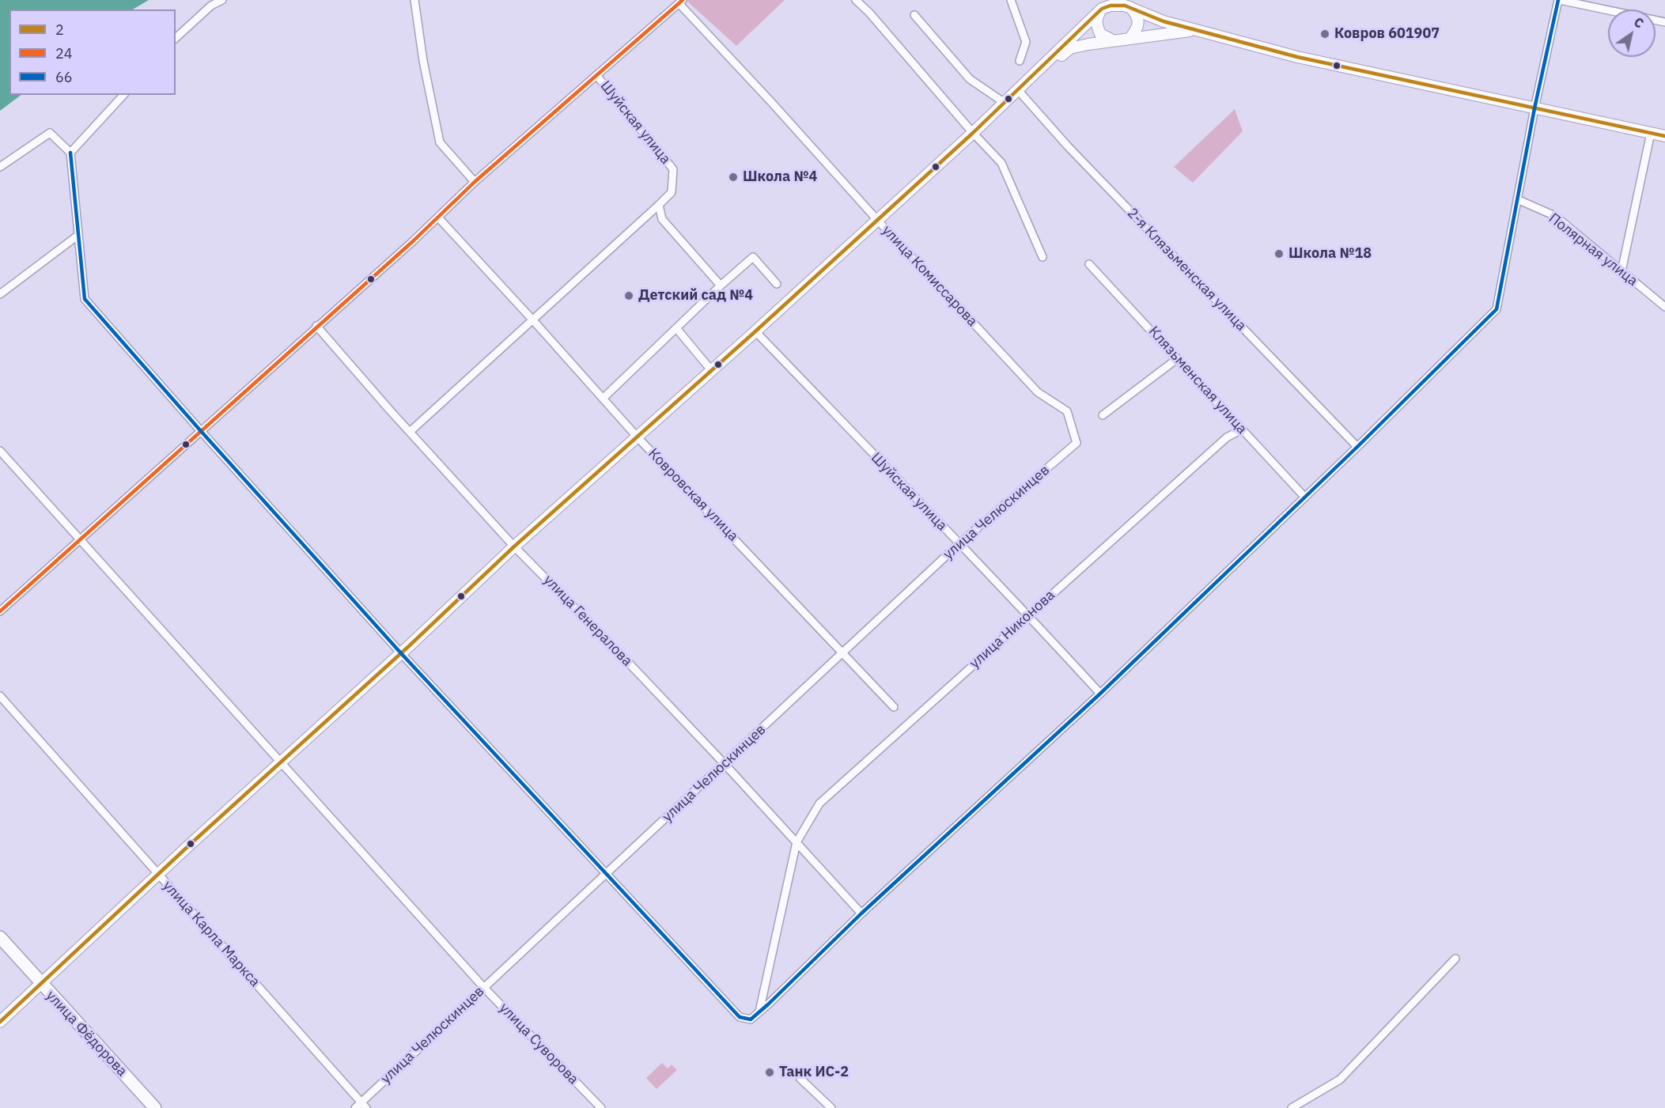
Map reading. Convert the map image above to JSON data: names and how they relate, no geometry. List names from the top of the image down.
{
  "streets": {
    "main road": ["улица Фёдорова"],
    "street": [
      "Шуйская улица",
      "Полярная улица",
      "2-я Клязьменская улица",
      "улица Комиссарова",
      "Клязьменская улица",
      "Ковровская улица",
      "улица Челюскинцев",
      "улица Генералова",
      "улица Никонова",
      "улица Карла Маркса",
      "улица Суворова"
    ]
  },
  "crossings": [
    ["Шуйская улица", "Ковровская улица"],
    ["Шуйская улица", "улица Челюскинцев"],
    ["Шуйская улица", "улица Генералова"],
    ["Шуйская улица", "улица Никонова"],
    ["улица Комиссарова", "улица Челюскинцев"],
    ["Клязьменская улица", "улица Никонова"],
    ["Ковровская улица", "улица Челюскинцев"],
    ["улица Челюскинцев", "улица Генералова"],
    ["улица Челюскинцев", "улица Карла Маркса"],
    ["улица Челюскинцев", "улица Суворова"],
    ["улица Генералова", "улица Никонова"]
  ],
  "places": [
    "Ковров 601907",
    "Школа №4",
    "Школа №18",
    "Детский сад №4",
    "Танк ИС-2"
  ],
  "lines": ["transit line 24", "transit line 66", "transit line 2"],
  "legend": ["2", "24", "66"],
  "north": "top right"
}
